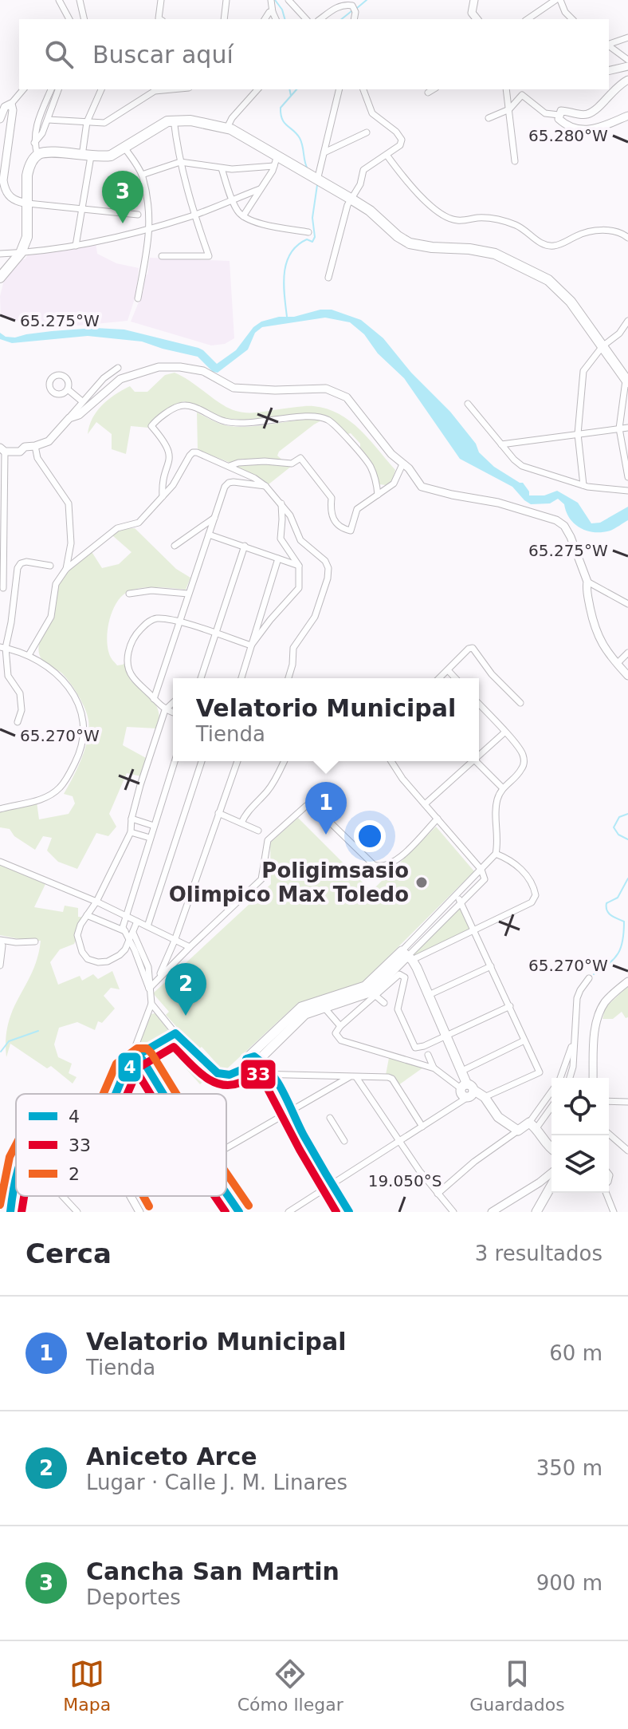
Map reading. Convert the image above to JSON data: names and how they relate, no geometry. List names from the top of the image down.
{
  "places": ["Poligimsasio Olimpico Max Toledo"],
  "lines": ["transit line 4", "transit line 33", "transit line 2"],
  "legend": ["4", "33", "2"],
  "page": {
    "search": "Buscar aquí",
    "pins": ["3", "1", "2"],
    "popup": ["Velatorio Municipal", "Tienda"],
    "heading": ["Cerca", "3 resultados"],
    "list": [
      {
        "mark": "1",
        "name": "Velatorio Municipal",
        "note": "Tienda",
        "value": "60 m"
      },
      {
        "mark": "2",
        "name": "Aniceto Arce",
        "note": "Lugar · Calle J. M. Linares",
        "value": "350 m"
      },
      {
        "mark": "3",
        "name": "Cancha San Martin",
        "note": "Deportes",
        "value": "900 m"
      }
    ],
    "nav": ["Mapa", "Cómo llegar", "Guardados"]
  },
  "coordinates": [
    "65.280°W",
    "65.275°W",
    "65.270°W",
    "19.050°S"
  ]
}
